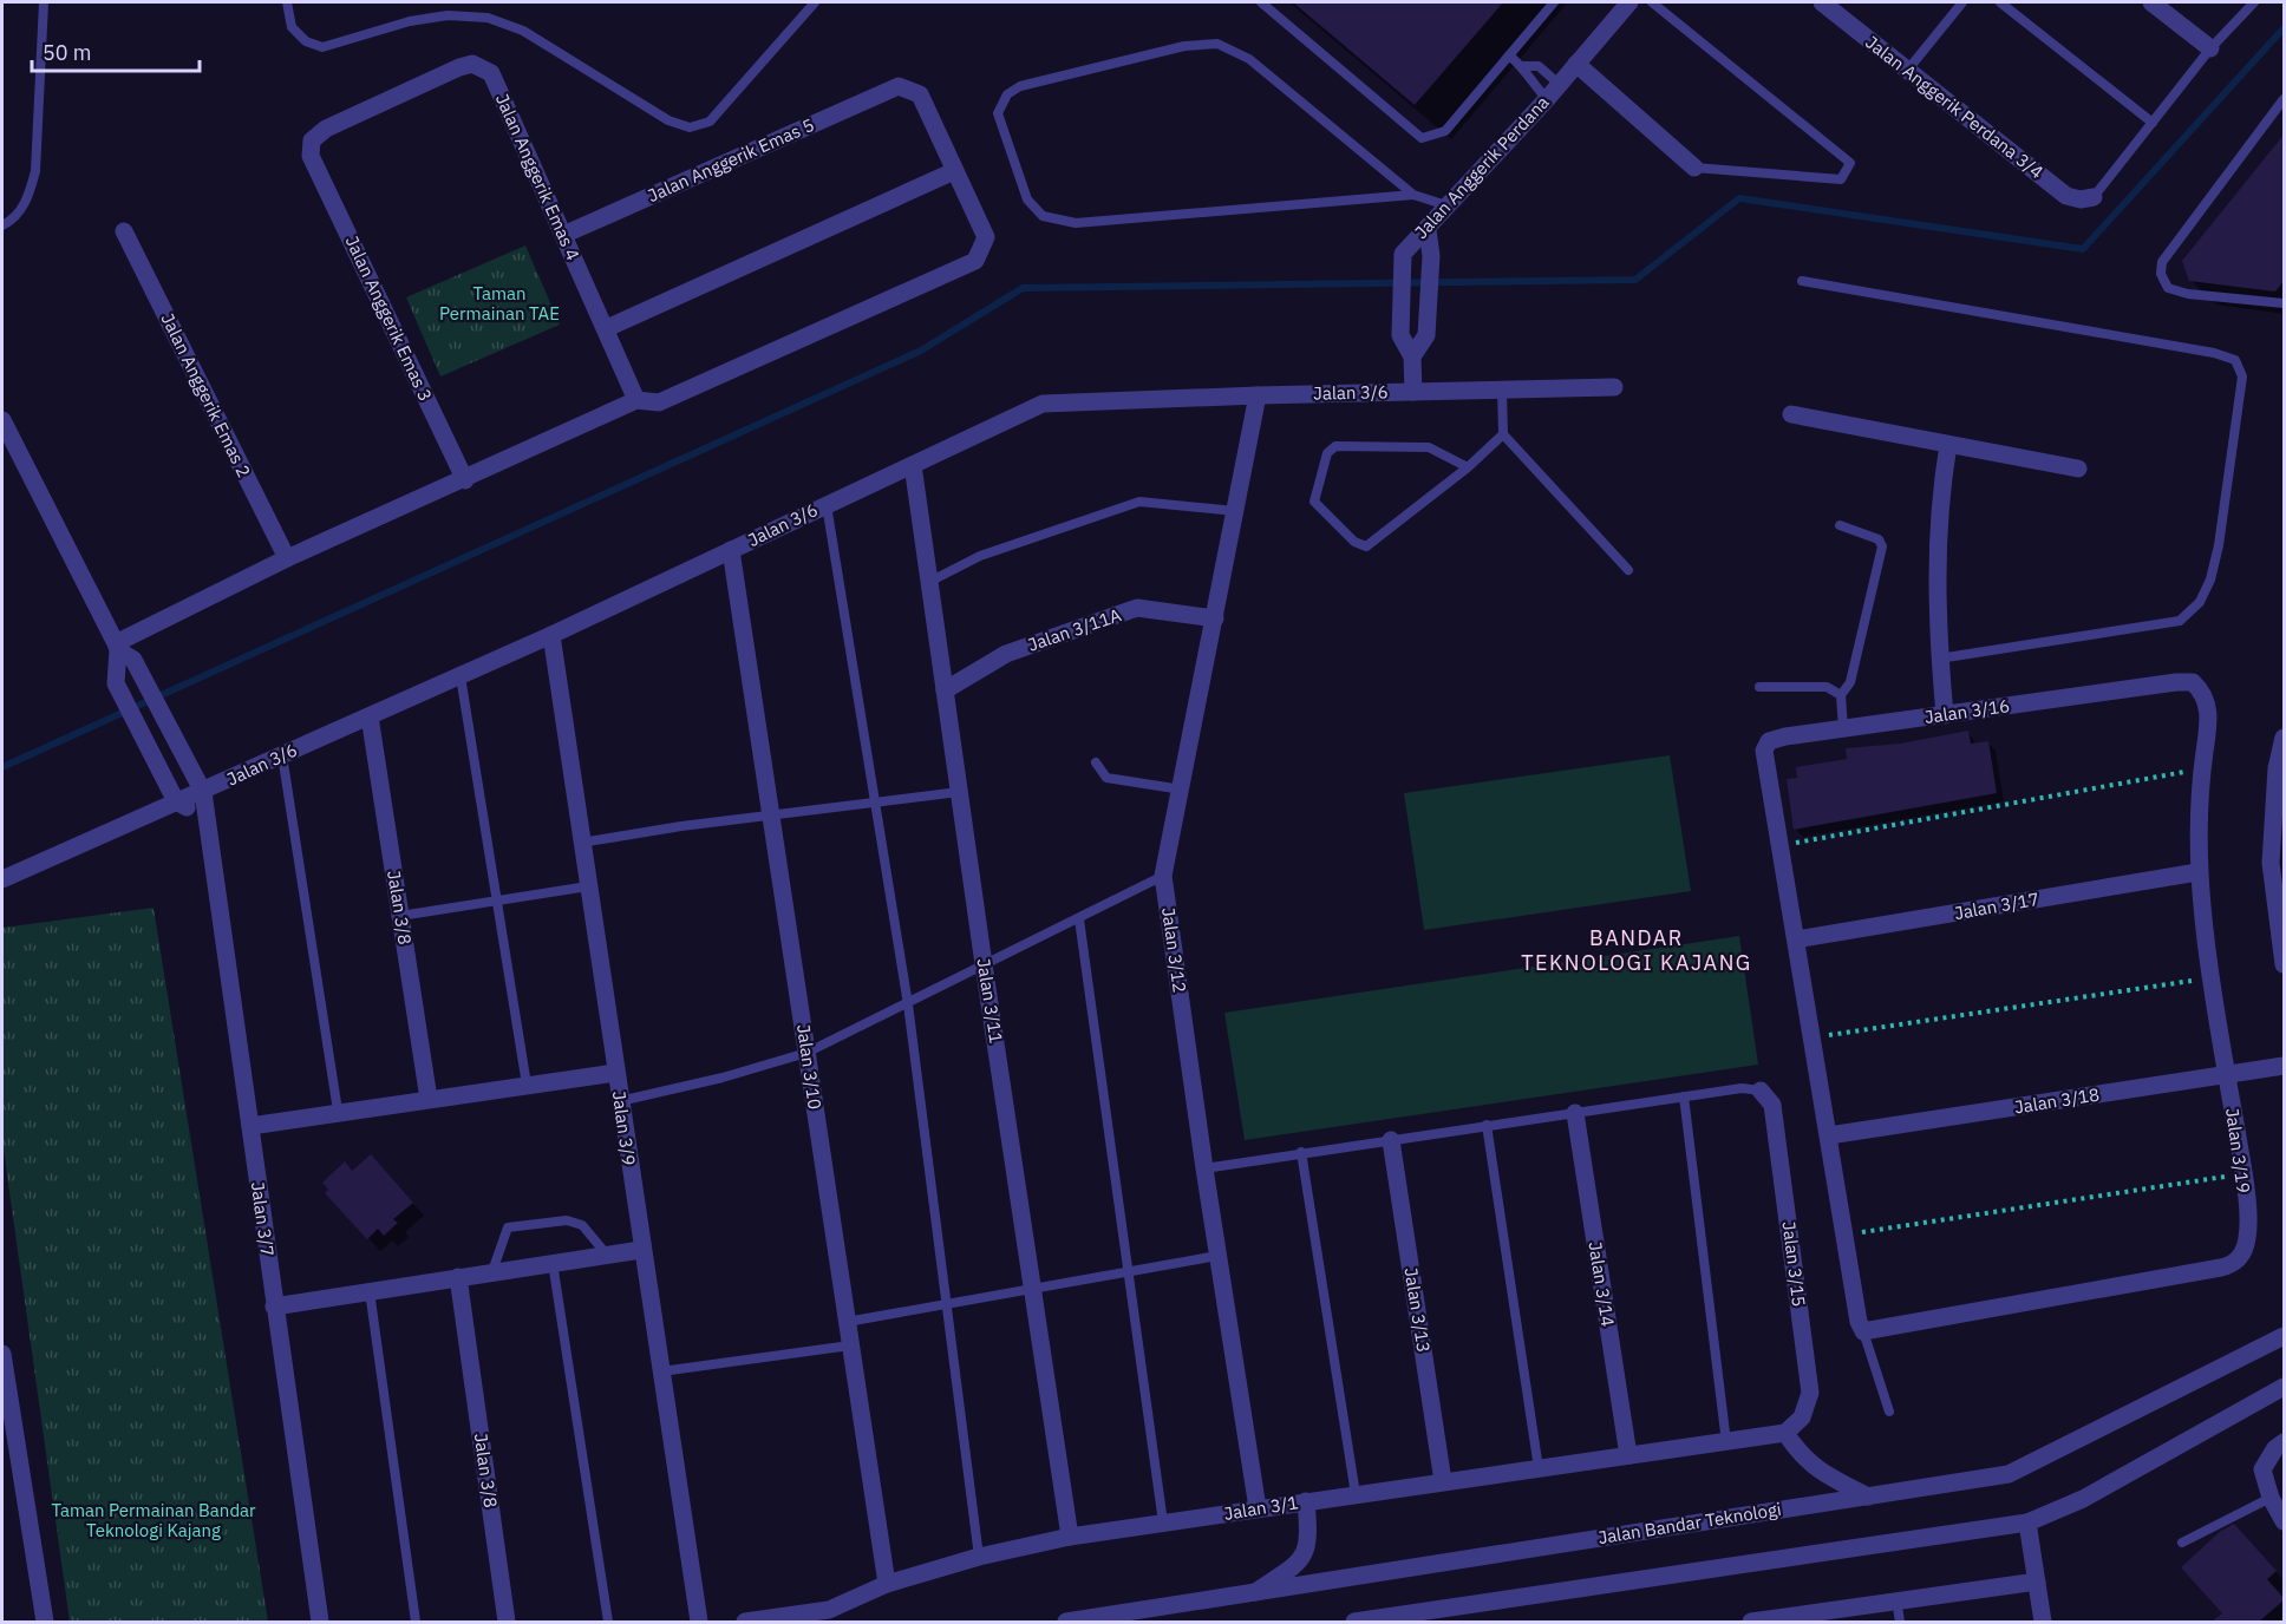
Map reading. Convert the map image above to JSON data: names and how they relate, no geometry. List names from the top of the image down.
{
  "streets": {
    "street": [
      "Jalan Anggerik Perdana 3/4",
      "Jalan Anggerik Emas 5",
      "Jalan Anggerik Perdana",
      "Jalan Anggerik Emas 4",
      "Jalan Anggerik Emas 3",
      "Jalan 3/6",
      "Jalan Anggerik Emas 2",
      "Jalan 3/11A",
      "Jalan 3/16",
      "Jalan 3/17",
      "Jalan 3/8",
      "Jalan 3/12",
      "Jalan 3/11",
      "Jalan 3/10",
      "Jalan 3/18",
      "Jalan 3/9",
      "Jalan 3/19",
      "Jalan 3/7",
      "Jalan 3/15",
      "Jalan 3/14",
      "Jalan 3/13",
      "Jalan 3/1",
      "Jalan Bandar Teknologi"
    ]
  },
  "crossings": [
    ["Jalan Anggerik Emas 5", "Jalan Anggerik Emas 4"],
    ["Jalan Anggerik Perdana", "Jalan 3/6"],
    ["Jalan Anggerik Emas 4", "Jalan Anggerik Emas 3"],
    ["Jalan 3/6", "Jalan 3/8"],
    ["Jalan 3/6", "Jalan 3/12"],
    ["Jalan 3/6", "Jalan 3/11"],
    ["Jalan 3/6", "Jalan 3/10"],
    ["Jalan 3/6", "Jalan 3/9"],
    ["Jalan 3/6", "Jalan 3/7"],
    ["Jalan 3/11A", "Jalan 3/12"],
    ["Jalan 3/11A", "Jalan 3/11"],
    ["Jalan 3/16", "Jalan 3/19"],
    ["Jalan 3/17", "Jalan 3/19"],
    ["Jalan 3/12", "Jalan 3/1"],
    ["Jalan 3/11", "Jalan 3/1"],
    ["Jalan 3/10", "Jalan 3/1"],
    ["Jalan 3/18", "Jalan 3/19"],
    ["Jalan 3/15", "Jalan 3/1"],
    ["Jalan 3/14", "Jalan 3/1"],
    ["Jalan 3/13", "Jalan 3/1"]
  ],
  "districts": ["BANDAR TEKNOLOGI KAJANG"],
  "parks": ["Taman Permainan TAE", "Taman Permainan Bandar Teknologi Kajang"],
  "scale_bar": "50 m"
}
